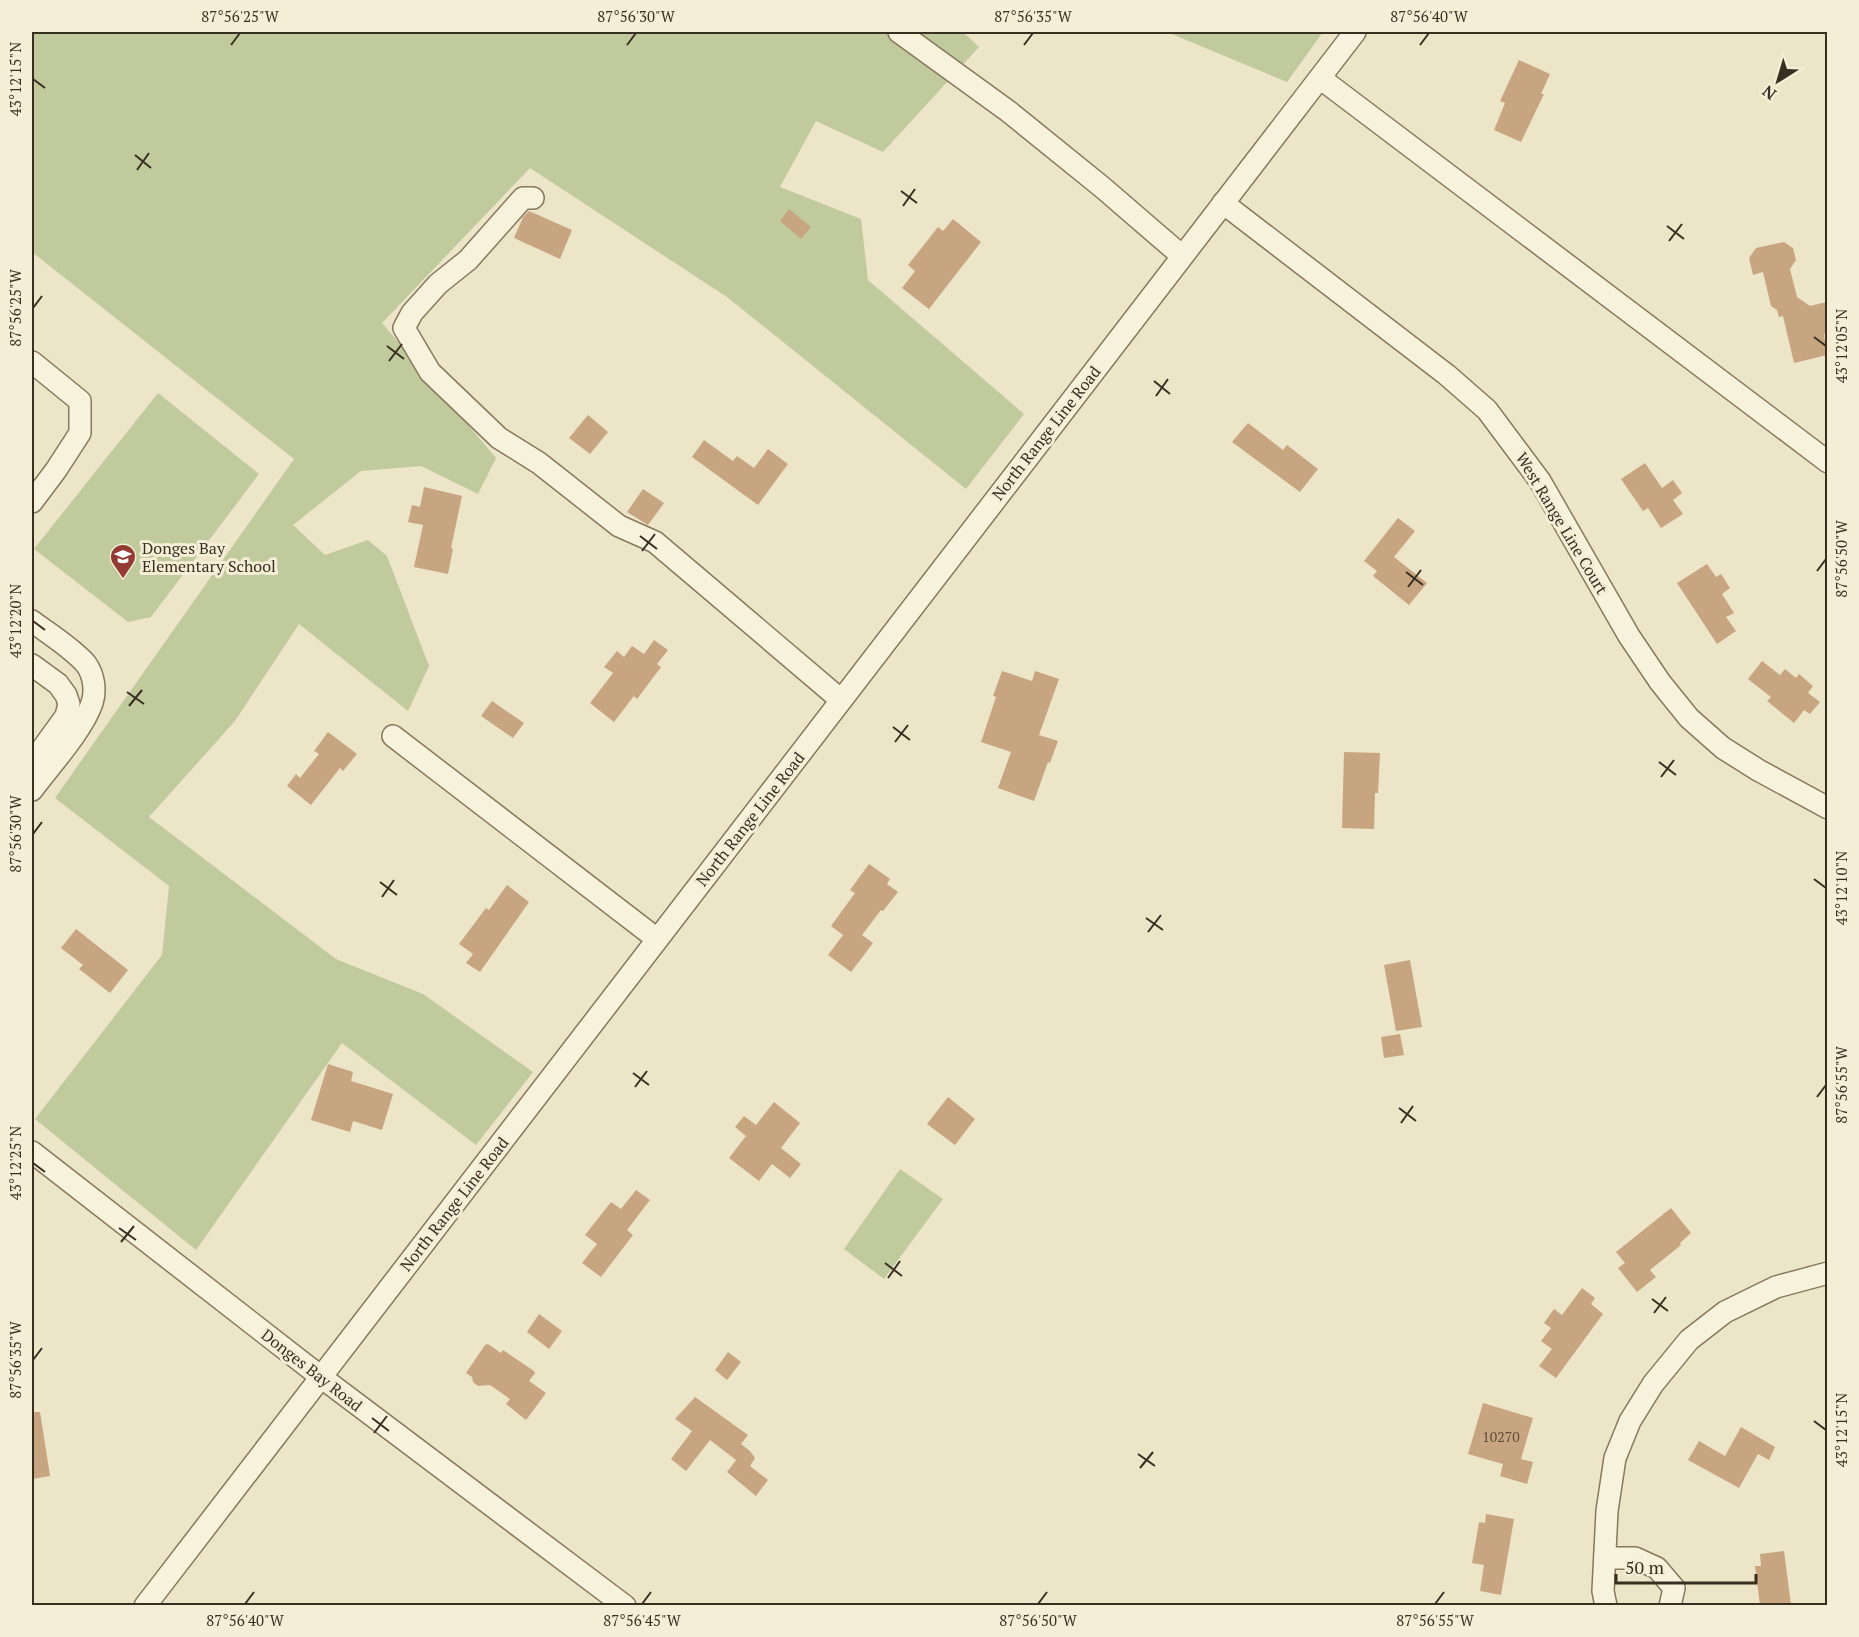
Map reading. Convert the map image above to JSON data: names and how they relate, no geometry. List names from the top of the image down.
{
  "streets": {
    "street": ["North Range Line Road", "West Range Line Court", "Donges Bay Road"]
  },
  "crossings": [
    ["North Range Line Road", "West Range Line Court"],
    ["North Range Line Road", "Donges Bay Road"]
  ],
  "places": {
    "school or university": ["Donges Bay Elementary School"]
  },
  "house_numbers": ["10270"],
  "scale_bar": "50 m",
  "north": "bottom left",
  "coordinates": [
    "87°56'25\"W",
    "87°56'30\"W",
    "87°56'35\"W",
    "87°56'40\"W",
    "43°12'15\"N",
    "43°12'05\"N",
    "87°56'50\"W",
    "43°12'20\"N",
    "43°12'10\"N",
    "87°56'55\"W",
    "43°12'25\"N",
    "87°56'45\"W"
  ]
}
